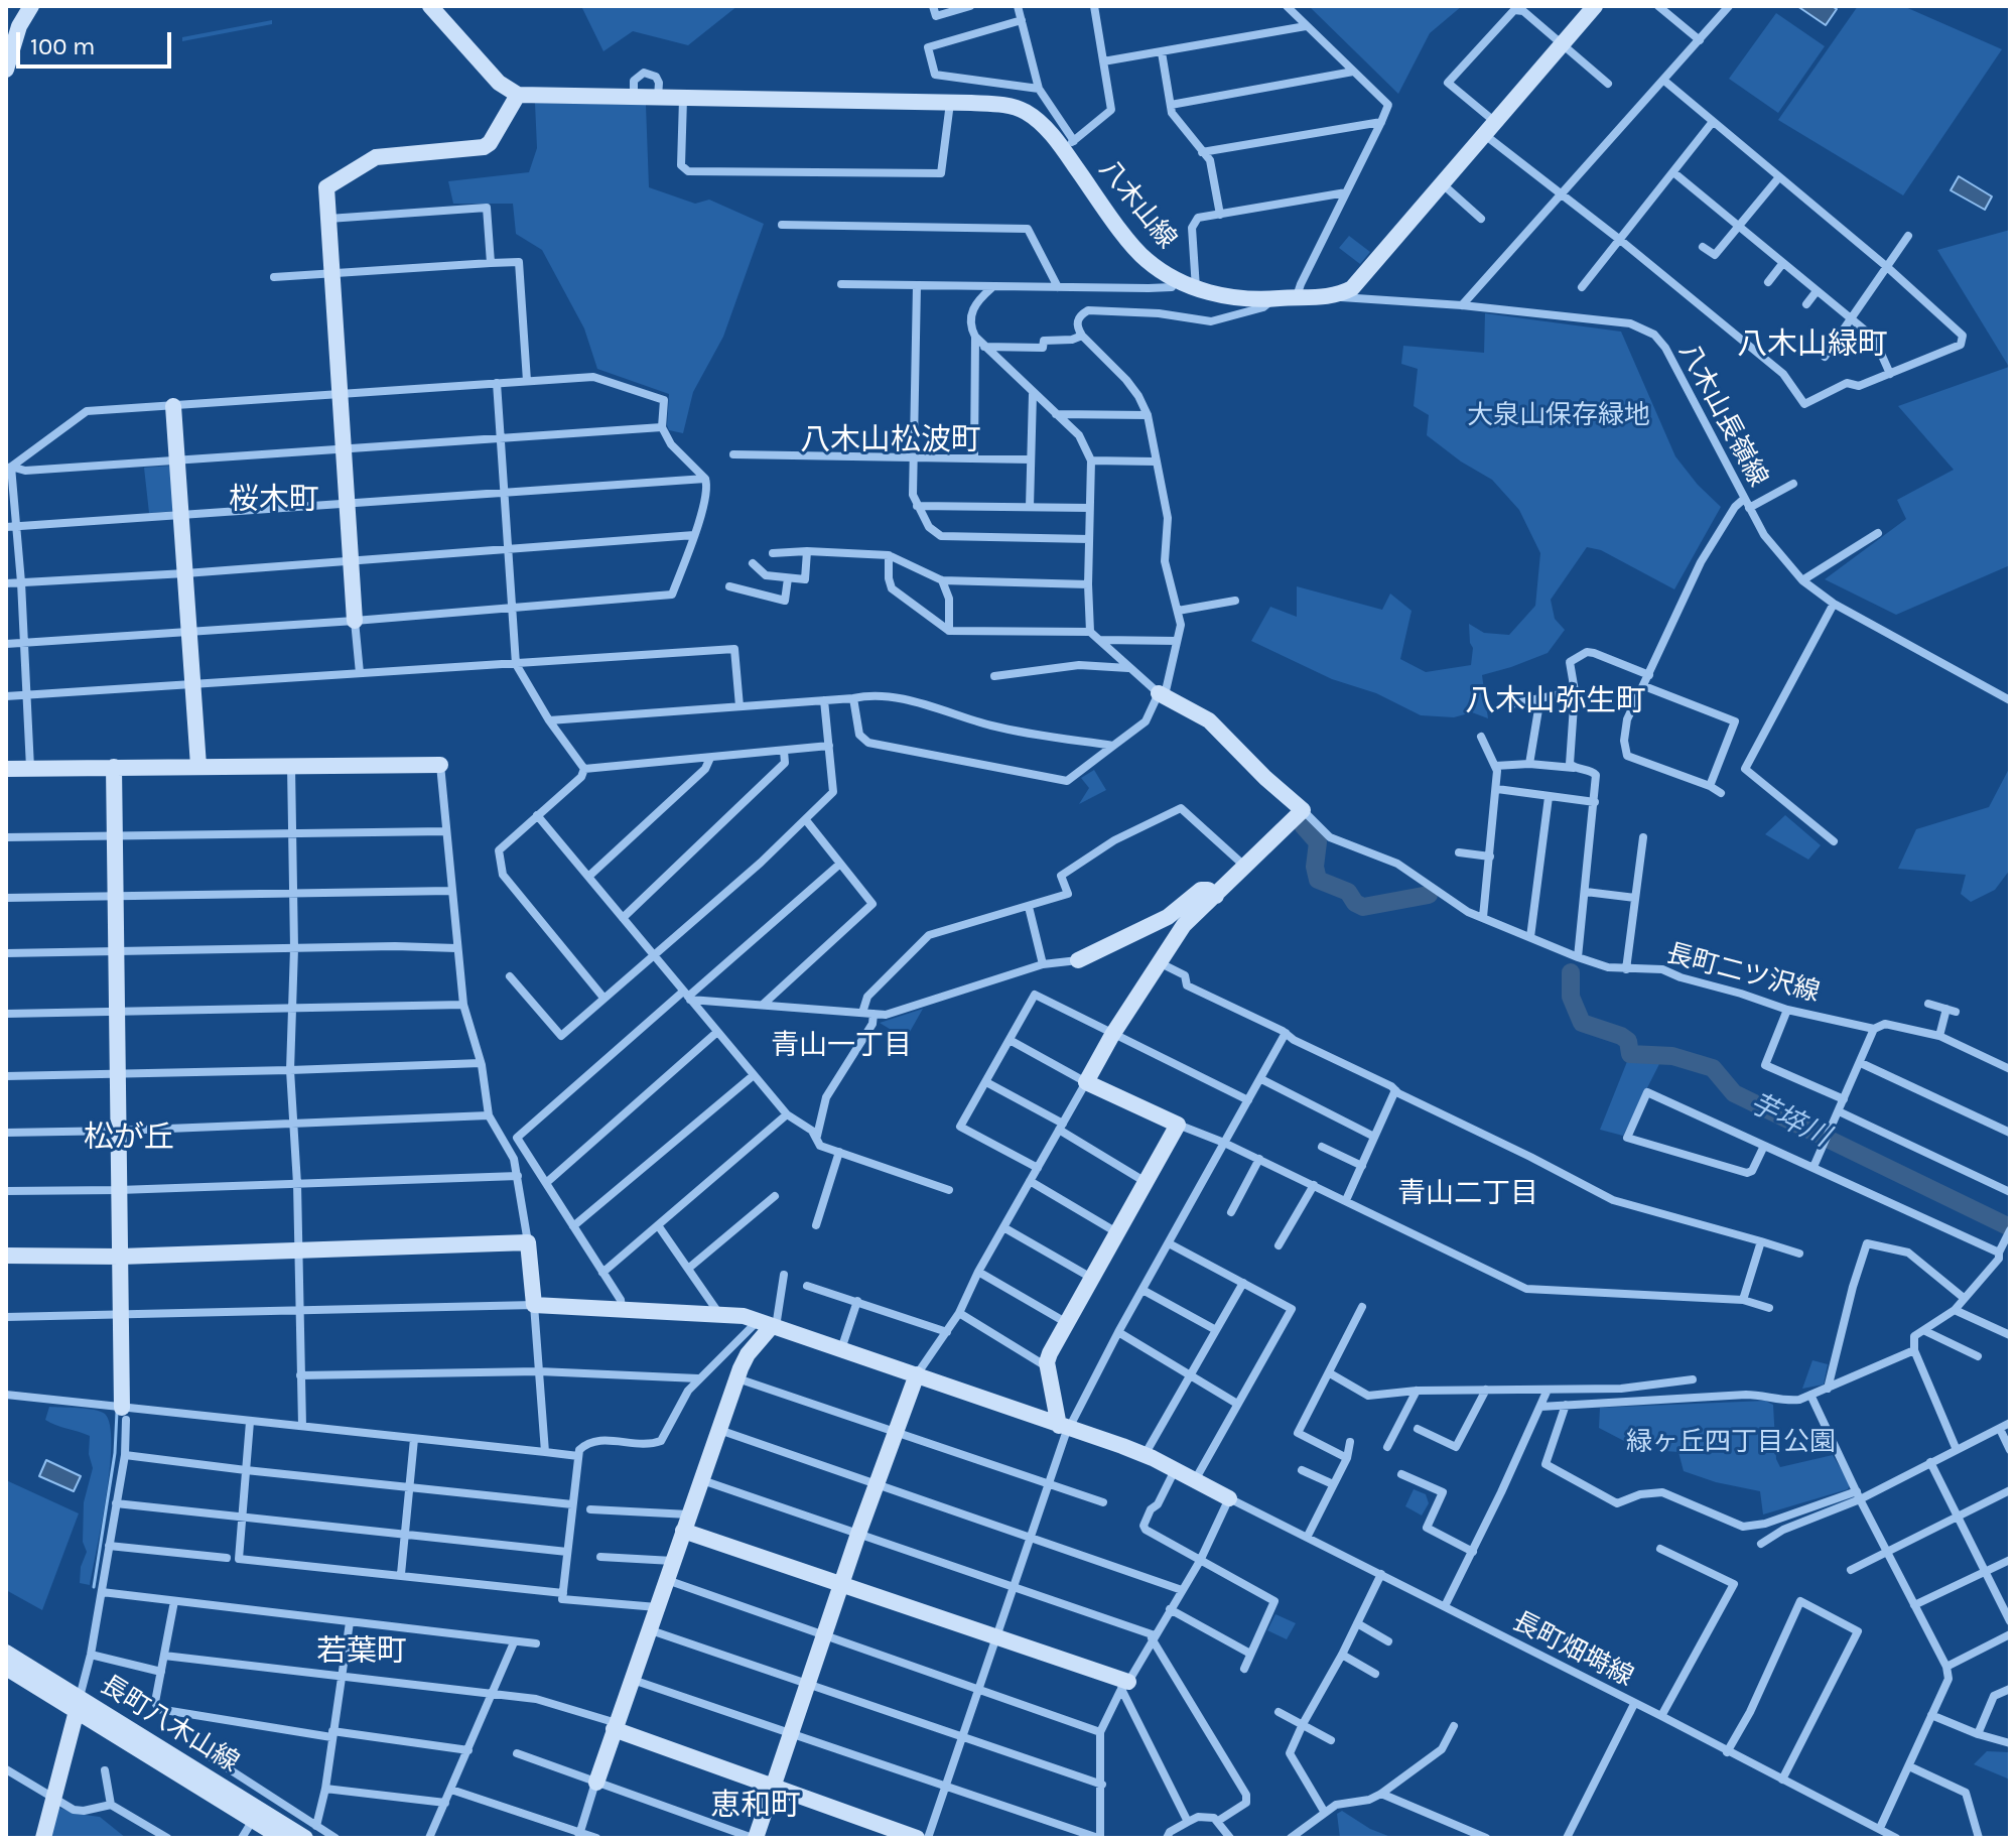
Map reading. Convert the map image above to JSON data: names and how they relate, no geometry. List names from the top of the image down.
{
  "streets": {
    "street": [
      "八木山線",
      "八木山長嶺線",
      "長町二ツ沢線",
      "長町畑塒線",
      "長町八木山線"
    ]
  },
  "crossings": [
    ["八木山線", "八木山長嶺線"]
  ],
  "districts": [
    "八木山緑町",
    "八木山松波町",
    "桜木町",
    "八木山弥生町",
    "青山一丁目",
    "松が丘",
    "青山二丁目",
    "若葉町",
    "恵和町"
  ],
  "water": ["芋埣川"],
  "parks": ["大泉山保存緑地", "緑ヶ丘四丁目公園"],
  "scale_bar": "100 m"
}
